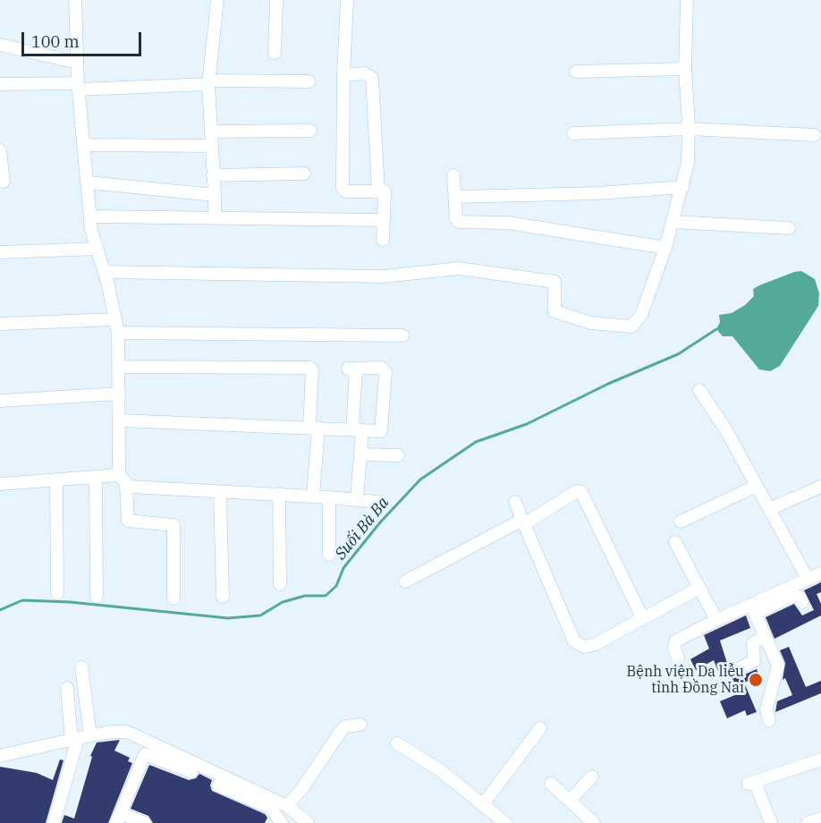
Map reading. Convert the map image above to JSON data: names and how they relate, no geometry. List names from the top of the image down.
{
  "water": ["Suối Bà Ba"],
  "places": ["Bệnh viện Da liễu tỉnh Đồng Nai"],
  "scale_bar": "100 m"
}
